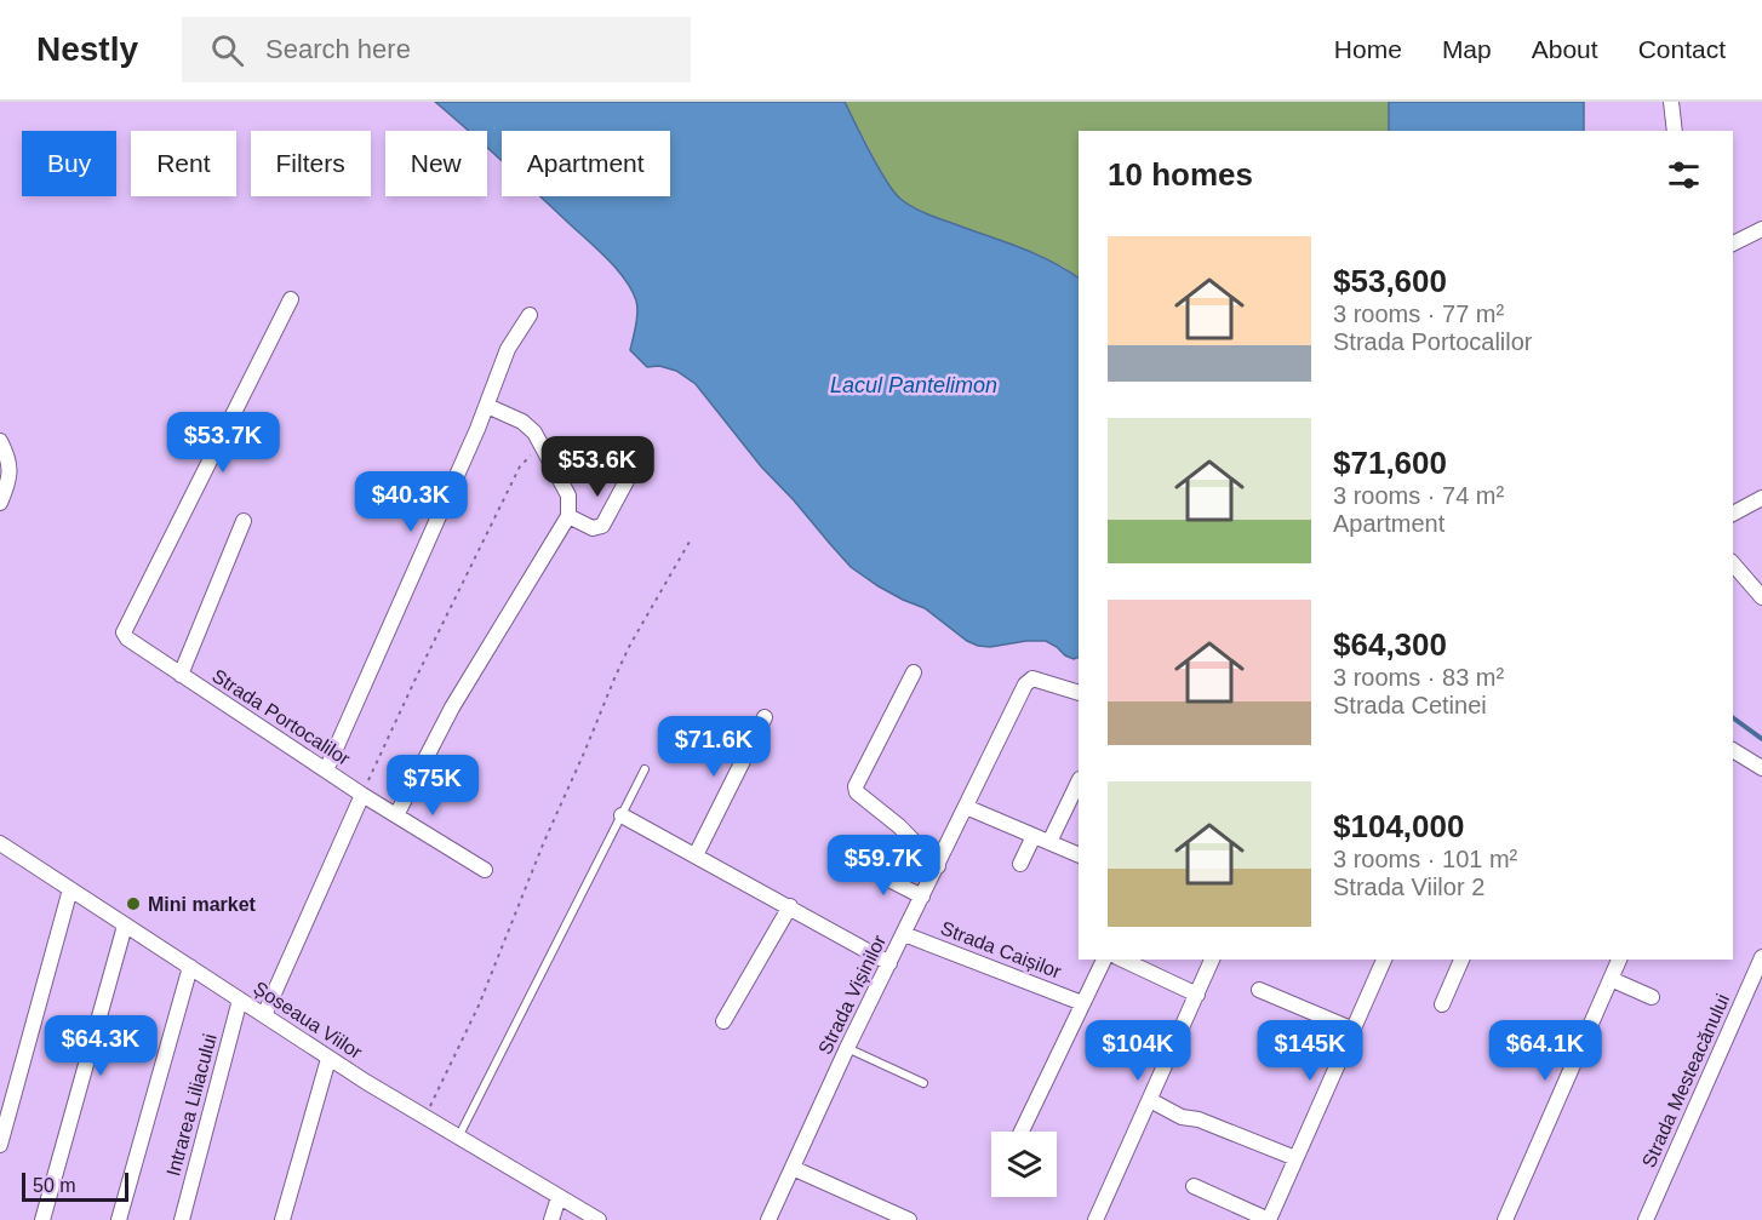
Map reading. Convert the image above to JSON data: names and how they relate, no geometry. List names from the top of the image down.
{
  "streets": {
    "street": [
      "Strada Portocalilor",
      "Strada Caișilor",
      "Strada Vișinilor",
      "Șoseaua Viilor",
      "Strada Mesteacănului",
      "Intrarea Liliacului"
    ]
  },
  "crossings": [
    ["Strada Caișilor", "Strada Vișinilor"],
    ["Șoseaua Viilor", "Intrarea Liliacului"]
  ],
  "water": ["Lacul Pantelimon"],
  "places": ["Mini market"],
  "scale_bar": "50 m",
  "page": {
    "header": "Nestly",
    "search": "Search here",
    "nav": [
      "Home",
      "Map",
      "About",
      "Contact"
    ],
    "chip": [
      "Buy",
      "Rent",
      "Filters",
      "New",
      "Apartment"
    ],
    "heading": "10 homes",
    "list": [
      {
        "name": "$53,600",
        "note": "3 rooms · 77 m² · Strada Portocalilor"
      },
      {
        "name": "$71,600",
        "note": "3 rooms · 74 m² · Apartment"
      },
      {
        "name": "$64,300",
        "note": "3 rooms · 83 m² · Strada Cetinei"
      },
      {
        "name": "$104,000",
        "note": "3 rooms · 101 m² · Strada Viilor 2"
      }
    ],
    "price": [
      "$53.7K",
      "$53.6K",
      "$40.3K",
      "$71.6K",
      "$75K",
      "$59.7K",
      "$64.3K",
      "$104K",
      "$145K",
      "$64.1K"
    ],
    "scale": "50 m"
  }
}
